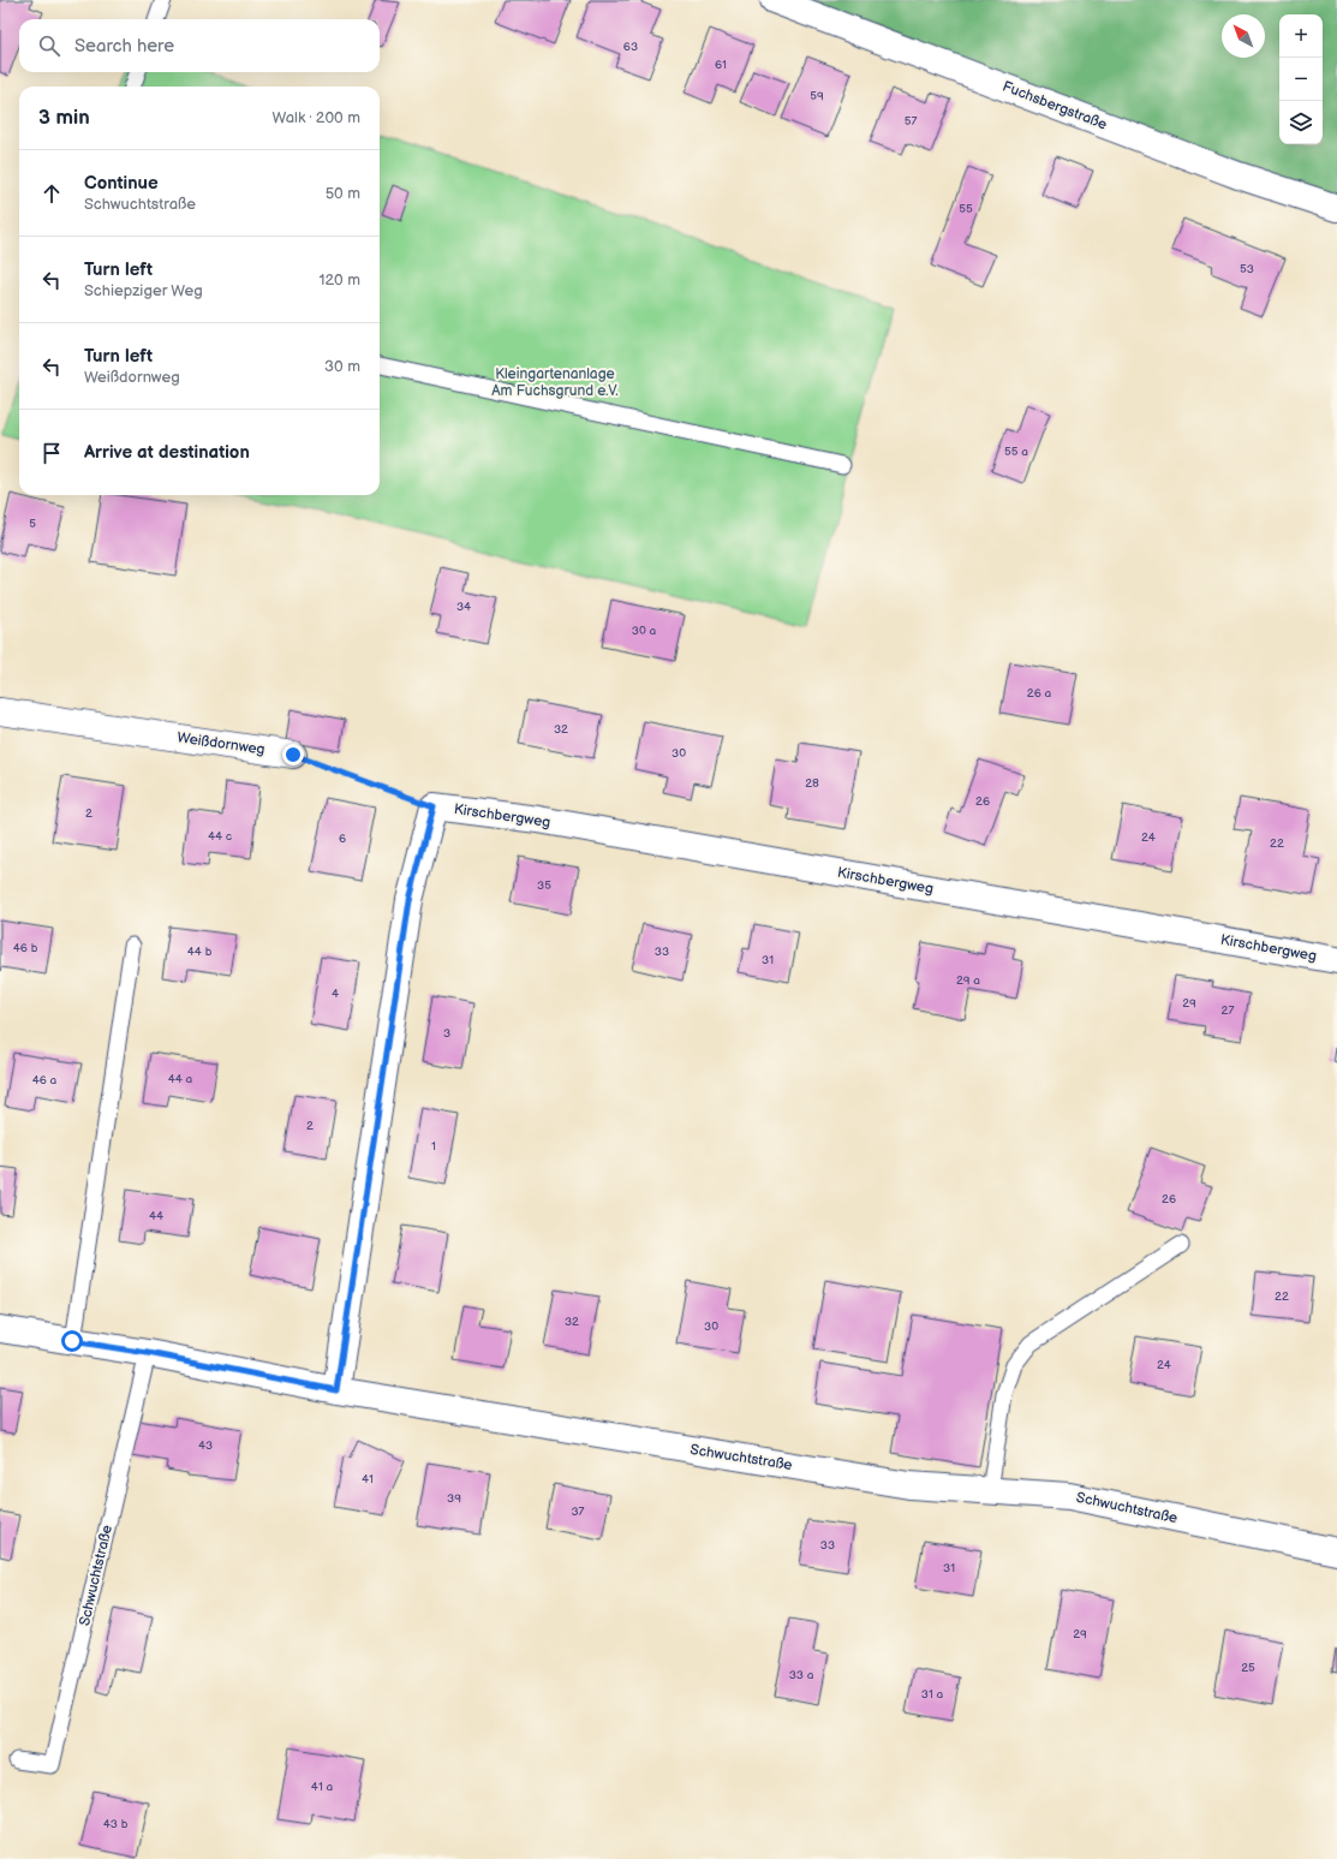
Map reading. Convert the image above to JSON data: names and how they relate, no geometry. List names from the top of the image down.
{
  "streets": {
    "street": [
      "Fuchsbergstraße",
      "Weißdornweg",
      "Kirschbergweg",
      "Schwuchtstraße"
    ]
  },
  "parks": ["Kleingartenanlage Am Fuchsgrund e.V."],
  "house_numbers": [
    "63",
    "61",
    "59",
    "57",
    "55",
    "53",
    "55 a",
    "5",
    "34",
    "30 a",
    "26 a",
    "32",
    "30",
    "28",
    "26",
    "2",
    "44 c",
    "24",
    "6",
    "22",
    "35",
    "46 b",
    "44 b",
    "33",
    "31",
    "29 a",
    "4",
    "29",
    "27",
    "3",
    "44 a",
    "46 a",
    "2",
    "1",
    "26",
    "44",
    "22",
    "32",
    "30",
    "24",
    "43",
    "41",
    "39",
    "37",
    "33",
    "31",
    "29",
    "25",
    "33 a",
    "31 a",
    "41 a",
    "43 b"
  ],
  "north": "top left",
  "page": {
    "map_buttons": ["+", "−"],
    "search": "Search here",
    "heading": ["3 min", "Walk · 200 m"],
    "list": [
      ["Continue", "Schwuchtstraße", "50 m"],
      ["Turn left", "Schiepziger Weg", "120 m"],
      ["Turn left", "Weißdornweg", "30 m"],
      "Arrive at destination"
    ]
  }
}
